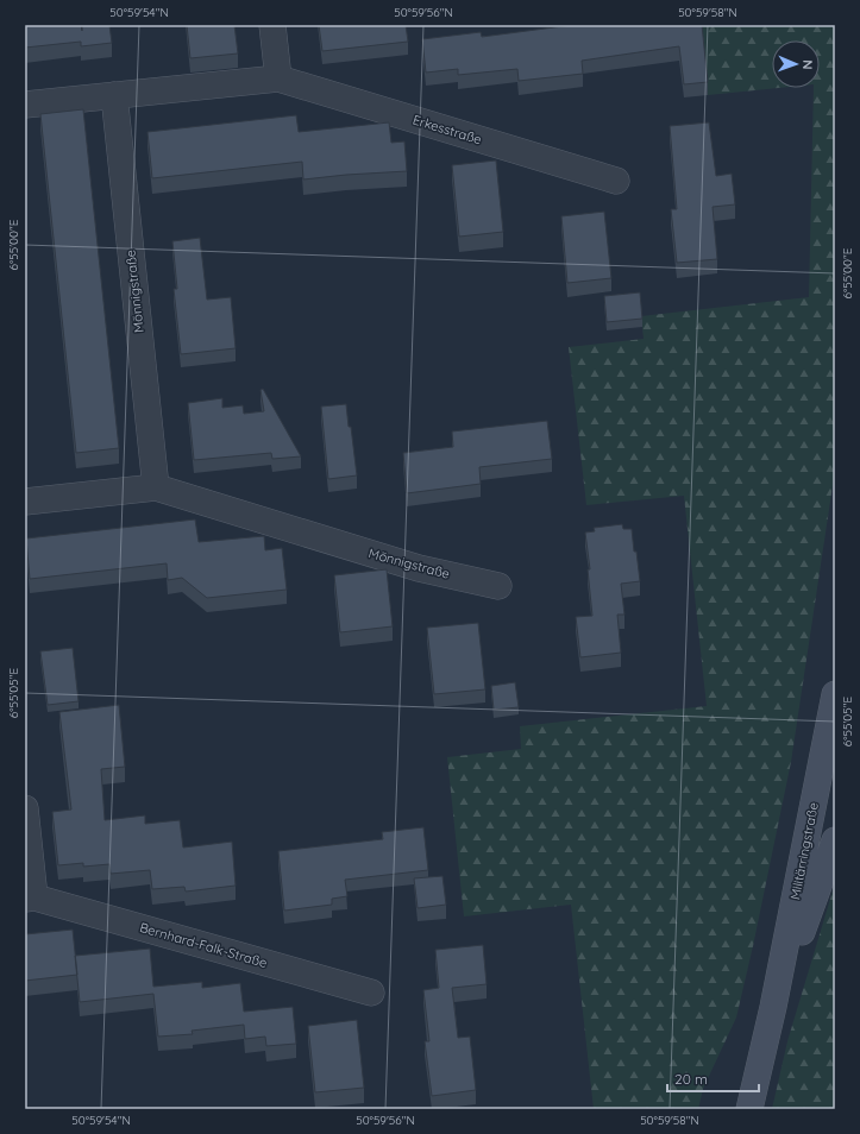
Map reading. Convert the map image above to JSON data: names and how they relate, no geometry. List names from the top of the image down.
{
  "streets": {
    "main road": ["Militärringstraße"],
    "street": ["Erkesstraße", "Mönnigstraße", "Bernhard-Falk-Straße"]
  },
  "crossings": [
    ["Erkesstraße", "Mönnigstraße"]
  ],
  "scale_bar": "20 m",
  "north": "right",
  "coordinates": [
    "50°59'54\"N",
    "50°59'56\"N",
    "50°59'58\"N",
    "6°55'00\"E",
    "6°55'05\"E"
  ]
}
